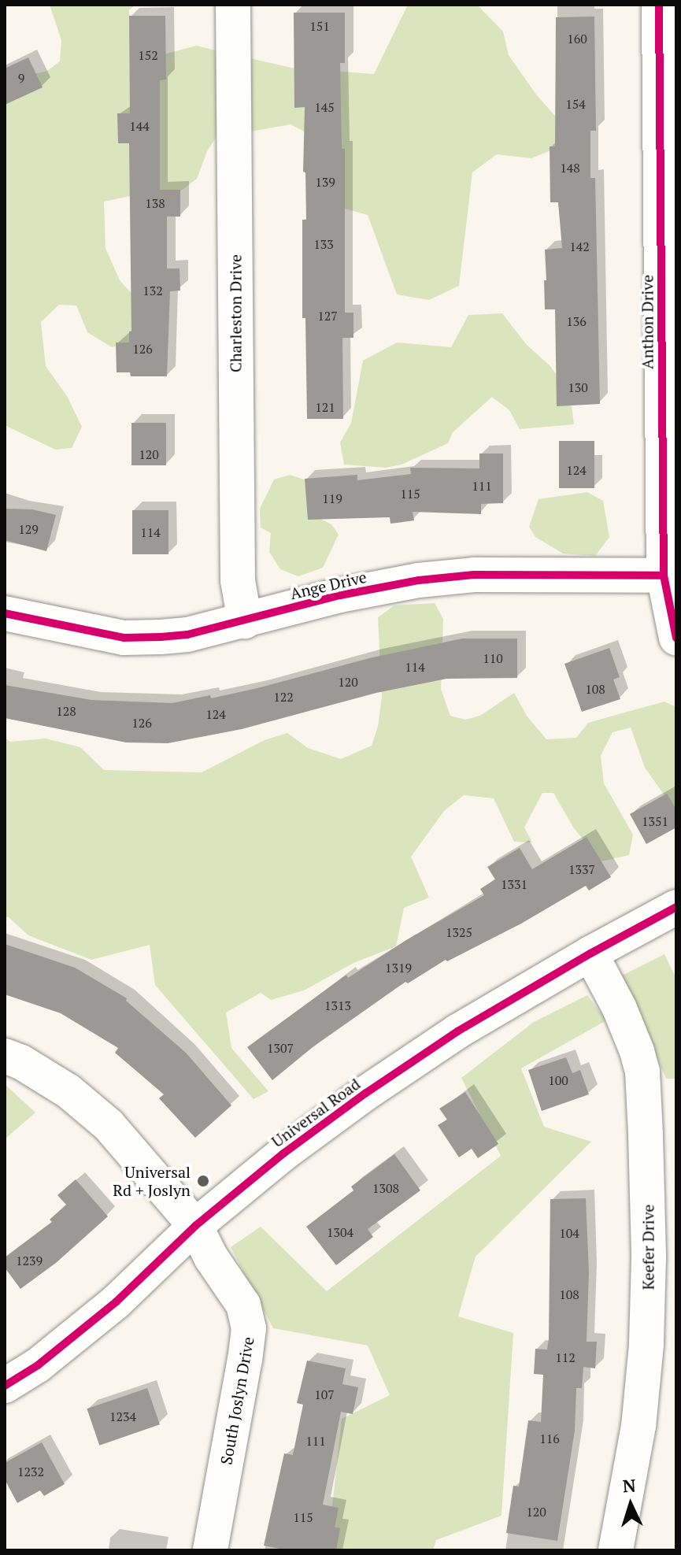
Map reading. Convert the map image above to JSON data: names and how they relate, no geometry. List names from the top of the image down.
{
  "streets": {
    "street": [
      "Charleston Drive",
      "Anthon Drive",
      "Ange Drive",
      "Universal Road",
      "Keefer Drive",
      "South Joslyn Drive"
    ]
  },
  "crossings": [
    ["Charleston Drive", "Ange Drive"],
    ["Anthon Drive", "Ange Drive"],
    ["Universal Road", "Keefer Drive"],
    ["Universal Road", "South Joslyn Drive"]
  ],
  "places": ["Universal Rd + Joslyn"],
  "house_numbers": [
    "151",
    "160",
    "152",
    "9",
    "154",
    "145",
    "144",
    "148",
    "139",
    "138",
    "133",
    "142",
    "132",
    "127",
    "136",
    "126",
    "130",
    "121",
    "120",
    "124",
    "111",
    "115",
    "119",
    "129",
    "114",
    "110",
    "114",
    "120",
    "108",
    "122",
    "128",
    "124",
    "126",
    "1351",
    "1337",
    "1331",
    "1325",
    "1319",
    "1313",
    "1307",
    "100",
    "1308",
    "1304",
    "104",
    "1239",
    "108",
    "112",
    "107",
    "1234",
    "116",
    "111",
    "1232",
    "120",
    "115"
  ],
  "north": "top"
}
